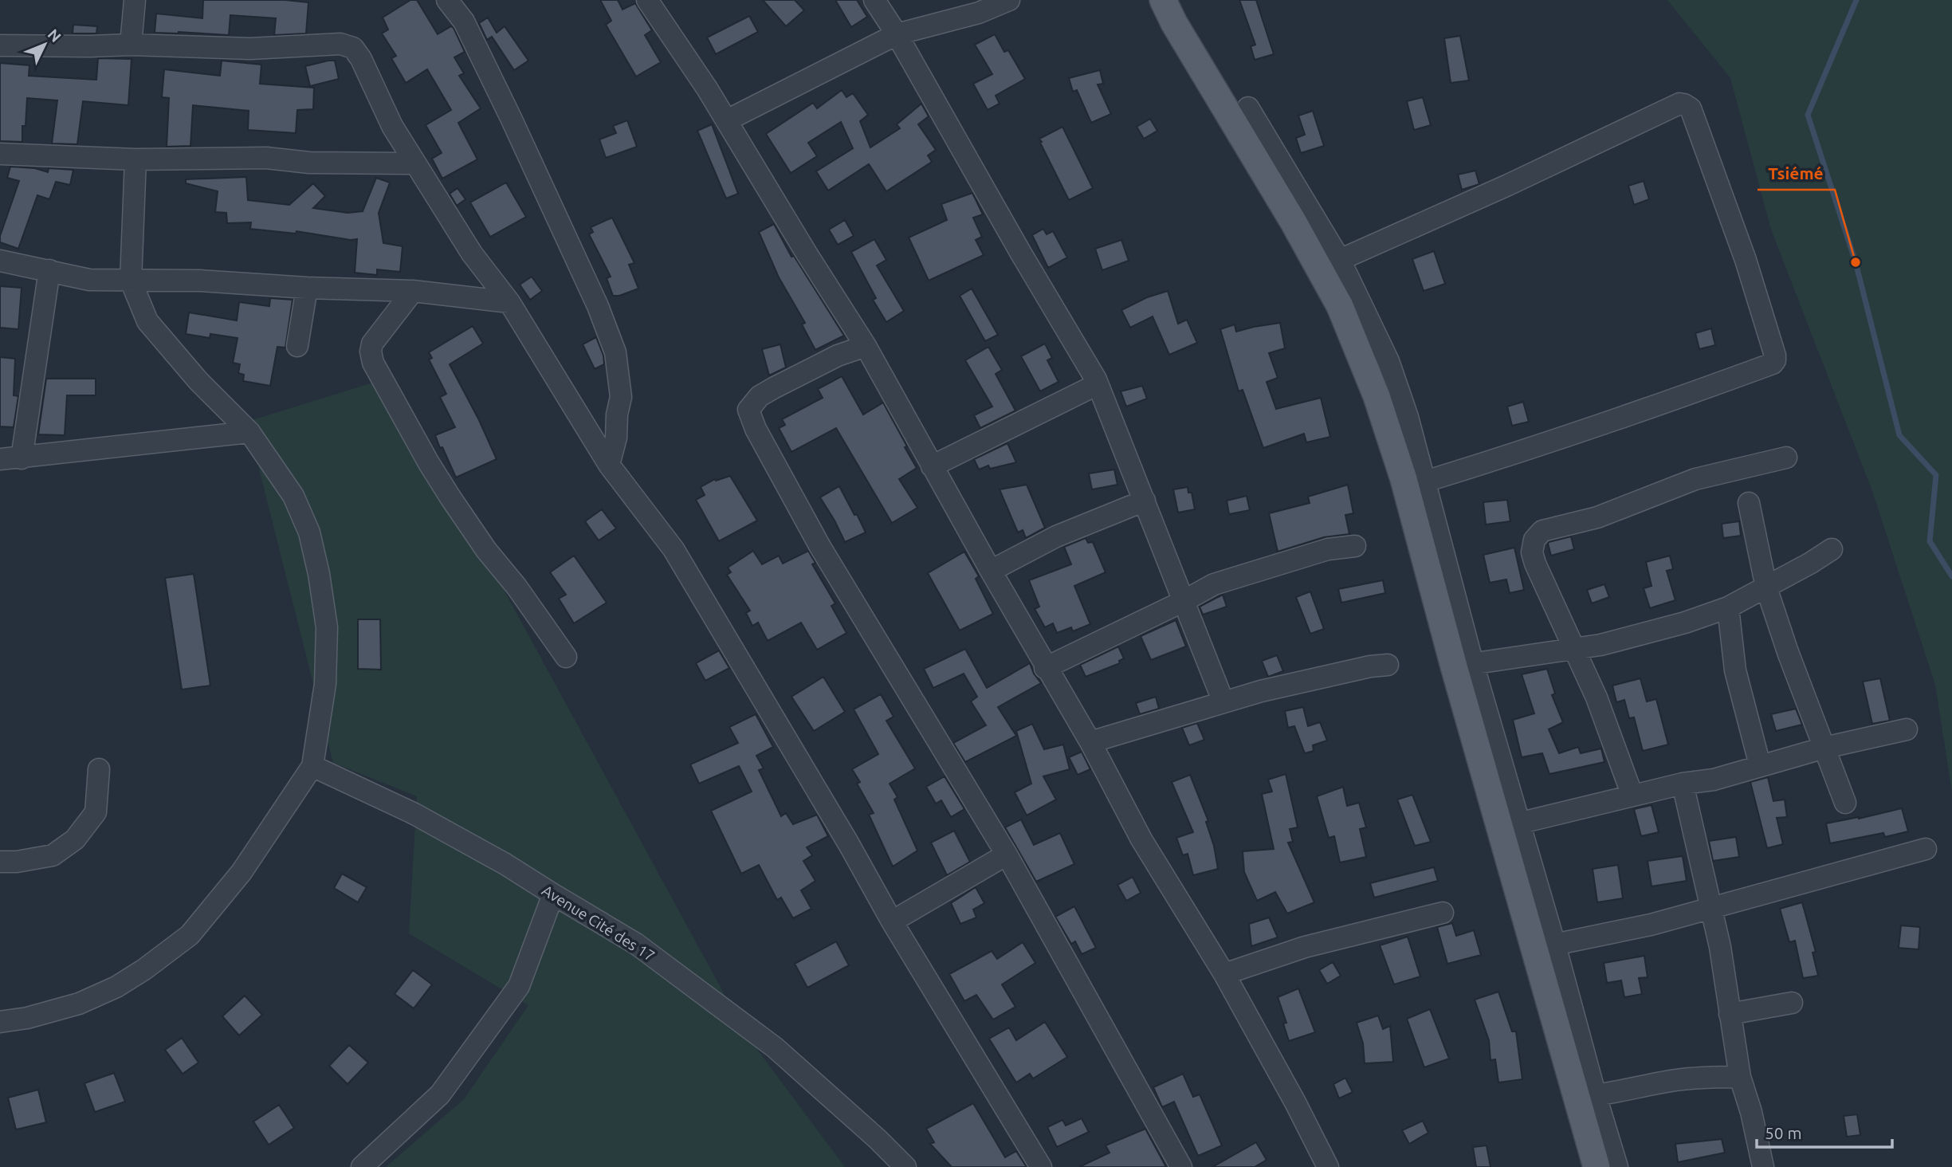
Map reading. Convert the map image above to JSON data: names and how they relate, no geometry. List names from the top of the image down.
{
  "streets": {
    "street": ["Avenue Cité des 17"]
  },
  "places": ["Tsiémé"],
  "scale_bar": "50 m",
  "north": "top right"
}
